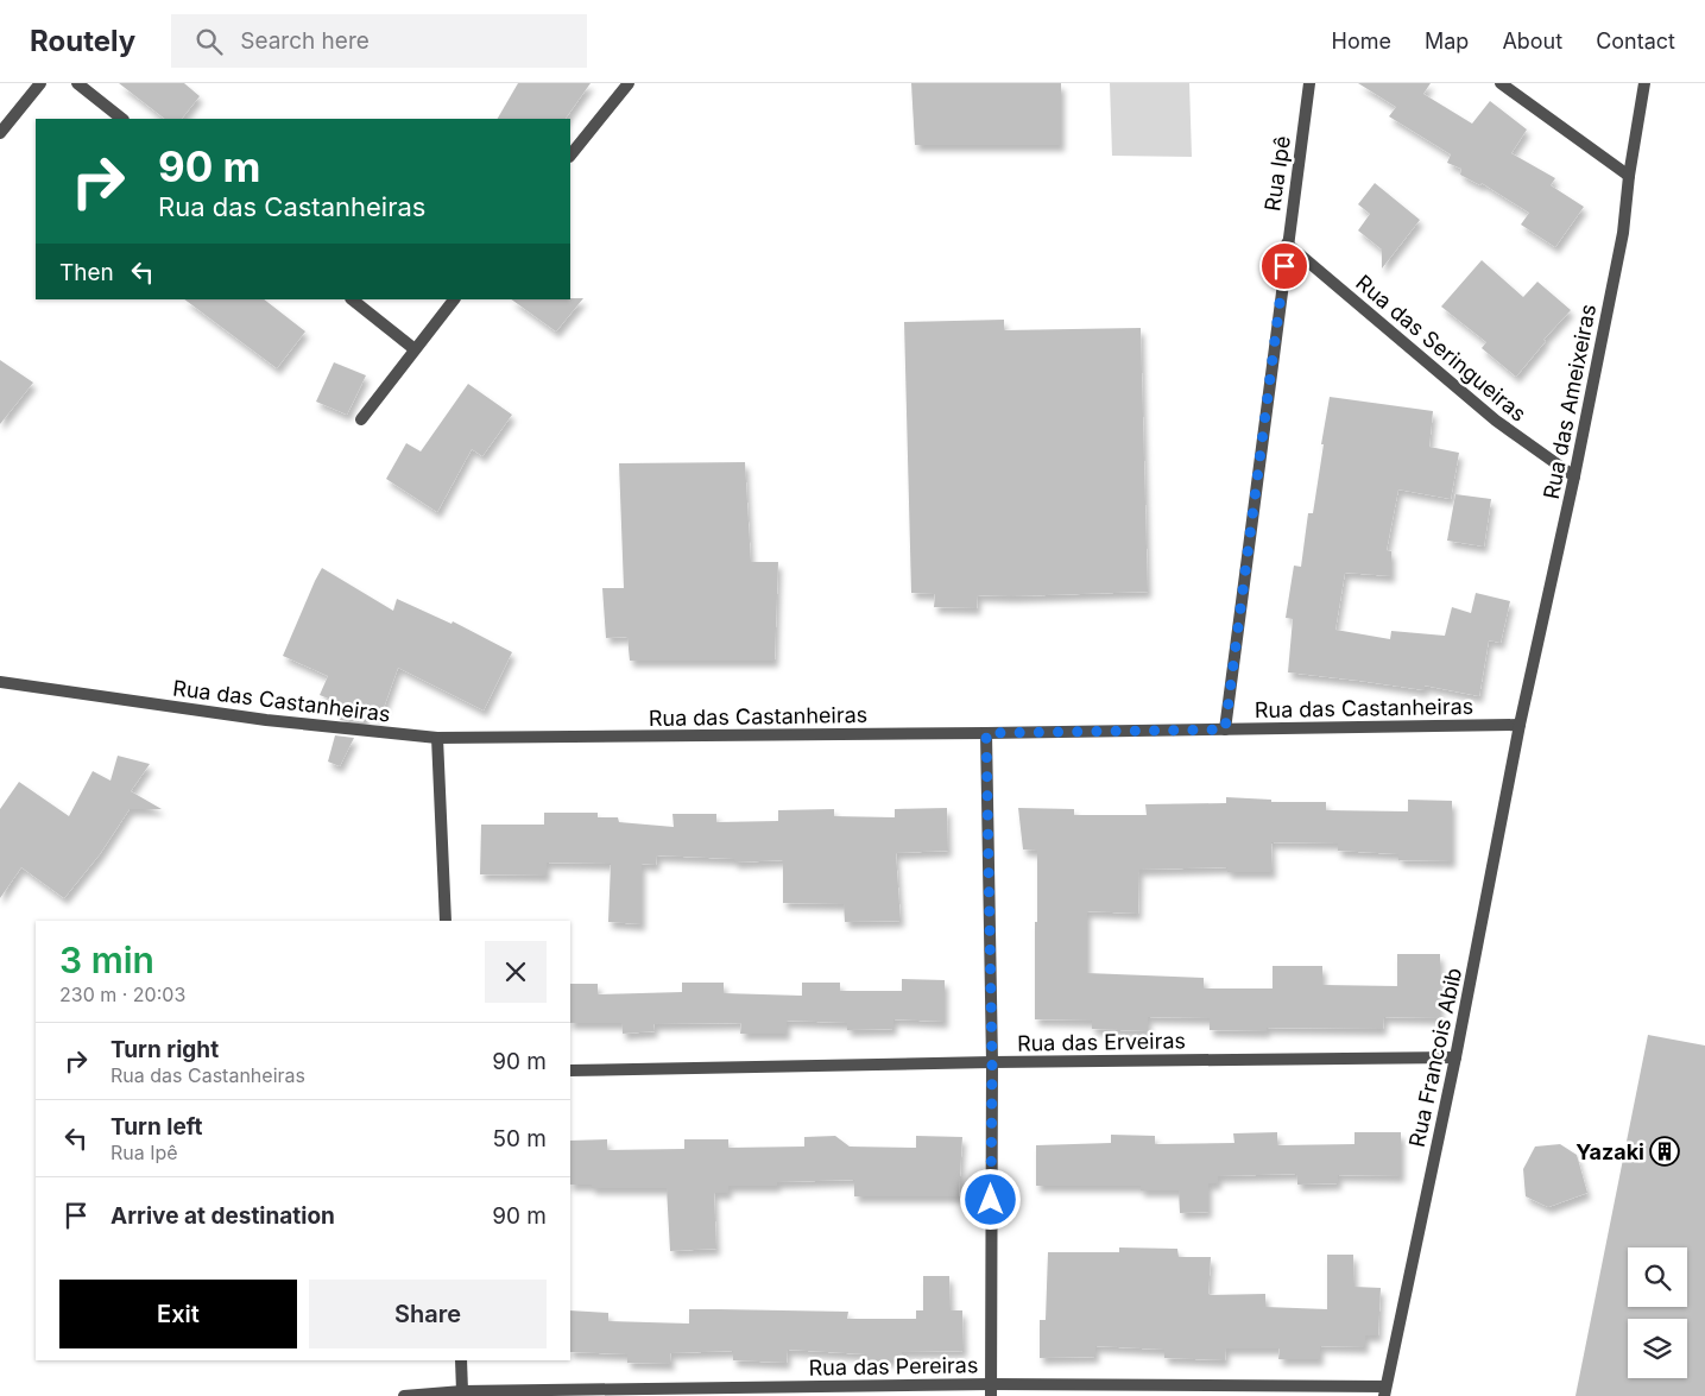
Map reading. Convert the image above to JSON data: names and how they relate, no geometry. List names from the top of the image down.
{
  "streets": {
    "street": [
      "Rua Ipê",
      "Rua das Seringueiras",
      "Rua das Ameixeiras",
      "Rua das Castanheiras",
      "Rua das Erveiras",
      "Rua Francois Abib",
      "Rua das Pereiras"
    ]
  },
  "crossings": [
    ["Rua Ipê", "Rua das Seringueiras"],
    ["Rua Ipê", "Rua das Castanheiras"],
    ["Rua das Seringueiras", "Rua das Ameixeiras"],
    ["Rua das Ameixeiras", "Rua das Castanheiras"],
    ["Rua das Ameixeiras", "Rua Francois Abib"],
    ["Rua das Castanheiras", "Rua Francois Abib"],
    ["Rua das Erveiras", "Rua Francois Abib"],
    ["Rua Francois Abib", "Rua das Pereiras"]
  ],
  "places": {
    "building": ["Yazaki"]
  },
  "page": {
    "header": "Routely",
    "search": "Search here",
    "nav": [
      "Home",
      "Map",
      "About",
      "Contact"
    ],
    "turn": ["90 m", "Rua das Castanheiras"],
    "then": "Then",
    "heading": ["3 min", "230 m · 20:03"],
    "list": [
      {
        "name": "Turn right",
        "note": "Rua das Castanheiras",
        "value": "90 m"
      },
      {
        "name": "Turn left",
        "note": "Rua Ipê",
        "value": "50 m"
      },
      {
        "name": "Arrive at destination",
        "value": "90 m"
      }
    ],
    "buttons": ["Exit", "Share"]
  }
}
